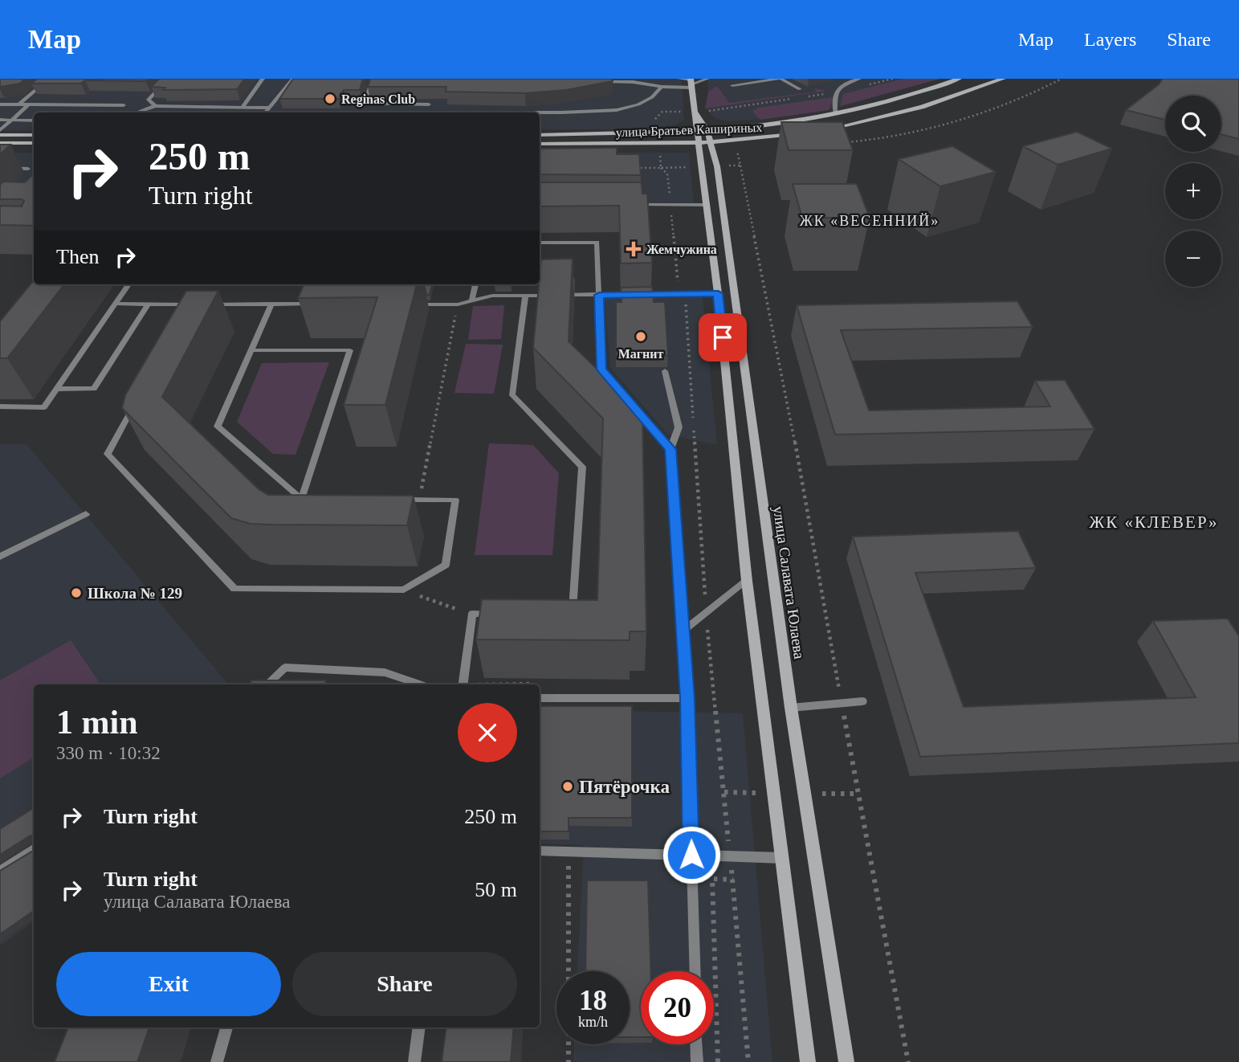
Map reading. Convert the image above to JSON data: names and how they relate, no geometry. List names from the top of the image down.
{
  "streets": {
    "main road": ["улица Братьев Кашириных", "улица Салавата Юлаева"]
  },
  "crossings": [
    ["улица Братьев Кашириных", "улица Салавата Юлаева"]
  ],
  "districts": ["ЖК «ВЕСЕННИЙ»", "ЖК «КЛЕВЕР»"],
  "places": {
    "other": [
      "Reginas Club",
      "Магнит",
      "Школа № 129",
      "Пятёрочка"
    ],
    "health": ["Жемчужина"]
  },
  "page": {
    "header": "Map",
    "nav": ["Map", "Layers", "Share"],
    "map_buttons": ["+", "−"],
    "turn": ["250 m", "Turn right"],
    "then": "Then",
    "heading": ["1 min", "330 m · 10:32"],
    "list": [
      {
        "name": "Turn right",
        "value": "250 m"
      },
      {
        "name": "Turn right",
        "note": "улица Салавата Юлаева",
        "value": "50 m"
      }
    ],
    "buttons": ["Exit", "Share"],
    "speed": "18 km/h",
    "limit": "20"
  }
}
